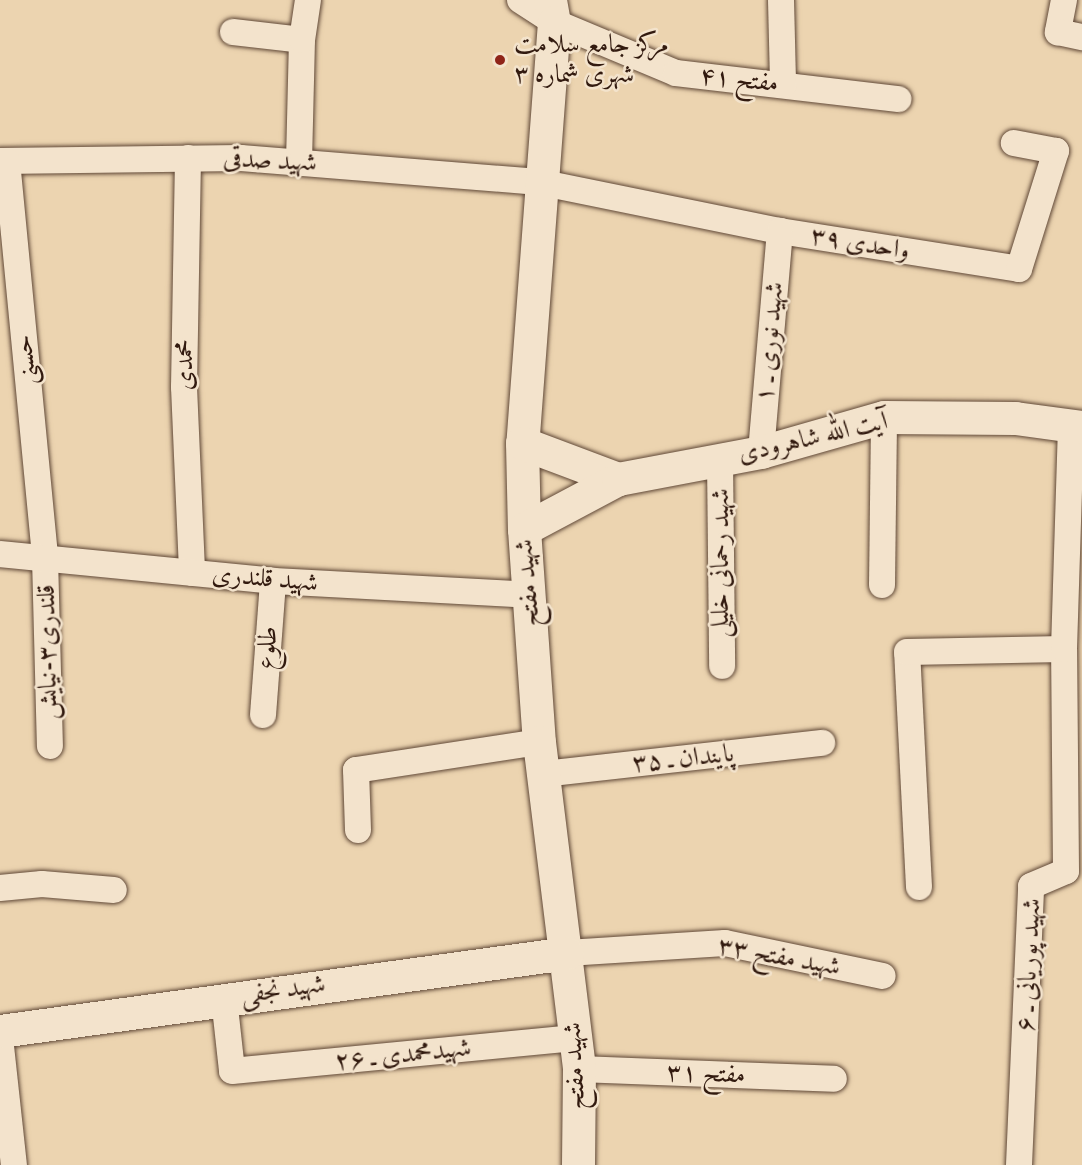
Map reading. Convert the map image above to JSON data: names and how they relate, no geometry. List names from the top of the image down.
{
  "streets": {
    "street": [
      "مفتح ۴۱",
      "شهید صدقی",
      "واحدی ۳۹",
      "شهید نوری ـ ۱",
      "حسنی",
      "محمدی",
      "آیت الله شاهرودی",
      "شهید رحمانی خلیلی",
      "شهید قلندری",
      "شهید مفتح",
      "طلوع",
      "قلندری۳-نیایش",
      "پایندان ـ ۳۵",
      "شهید مفتح ۳۳",
      "شهید پوریانی ـ ۶",
      "شهید نجفی",
      "شهیدمحمدی ـ ۲۶",
      "مفتح ۳۱"
    ]
  },
  "crossings": [
    ["مفتح ۴۱", "شهید مفتح"],
    ["شهید صدقی", "واحدی ۳۹"],
    ["شهید صدقی", "حسنی"],
    ["شهید صدقی", "محمدی"],
    ["شهید صدقی", "شهید مفتح"],
    ["واحدی ۳۹", "شهید نوری ـ ۱"],
    ["واحدی ۳۹", "شهید مفتح"],
    ["شهید نوری ـ ۱", "آیت الله شاهرودی"],
    ["حسنی", "شهید قلندری"],
    ["حسنی", "قلندری۳-نیایش"],
    ["محمدی", "شهید قلندری"],
    ["آیت الله شاهرودی", "شهید رحمانی خلیلی"],
    ["آیت الله شاهرودی", "شهید مفتح"],
    ["آیت الله شاهرودی", "شهید پوریانی ـ ۶"],
    ["شهید قلندری", "شهید مفتح"],
    ["شهید قلندری", "طلوع"],
    ["شهید قلندری", "قلندری۳-نیایش"],
    ["شهید مفتح", "پایندان ـ ۳۵"],
    ["شهید مفتح", "شهید مفتح ۳۳"],
    ["شهید مفتح", "شهید نجفی"],
    ["شهید مفتح", "شهیدمحمدی ـ ۲۶"],
    ["شهید مفتح", "مفتح ۳۱"],
    ["شهید مفتح ۳۳", "شهید نجفی"],
    ["شهید نجفی", "شهیدمحمدی ـ ۲۶"],
    ["شهیدمحمدی ـ ۲۶", "مفتح ۳۱"]
  ],
  "places": ["مرکز جامع سلامت شهری شماره ۳"]
}
